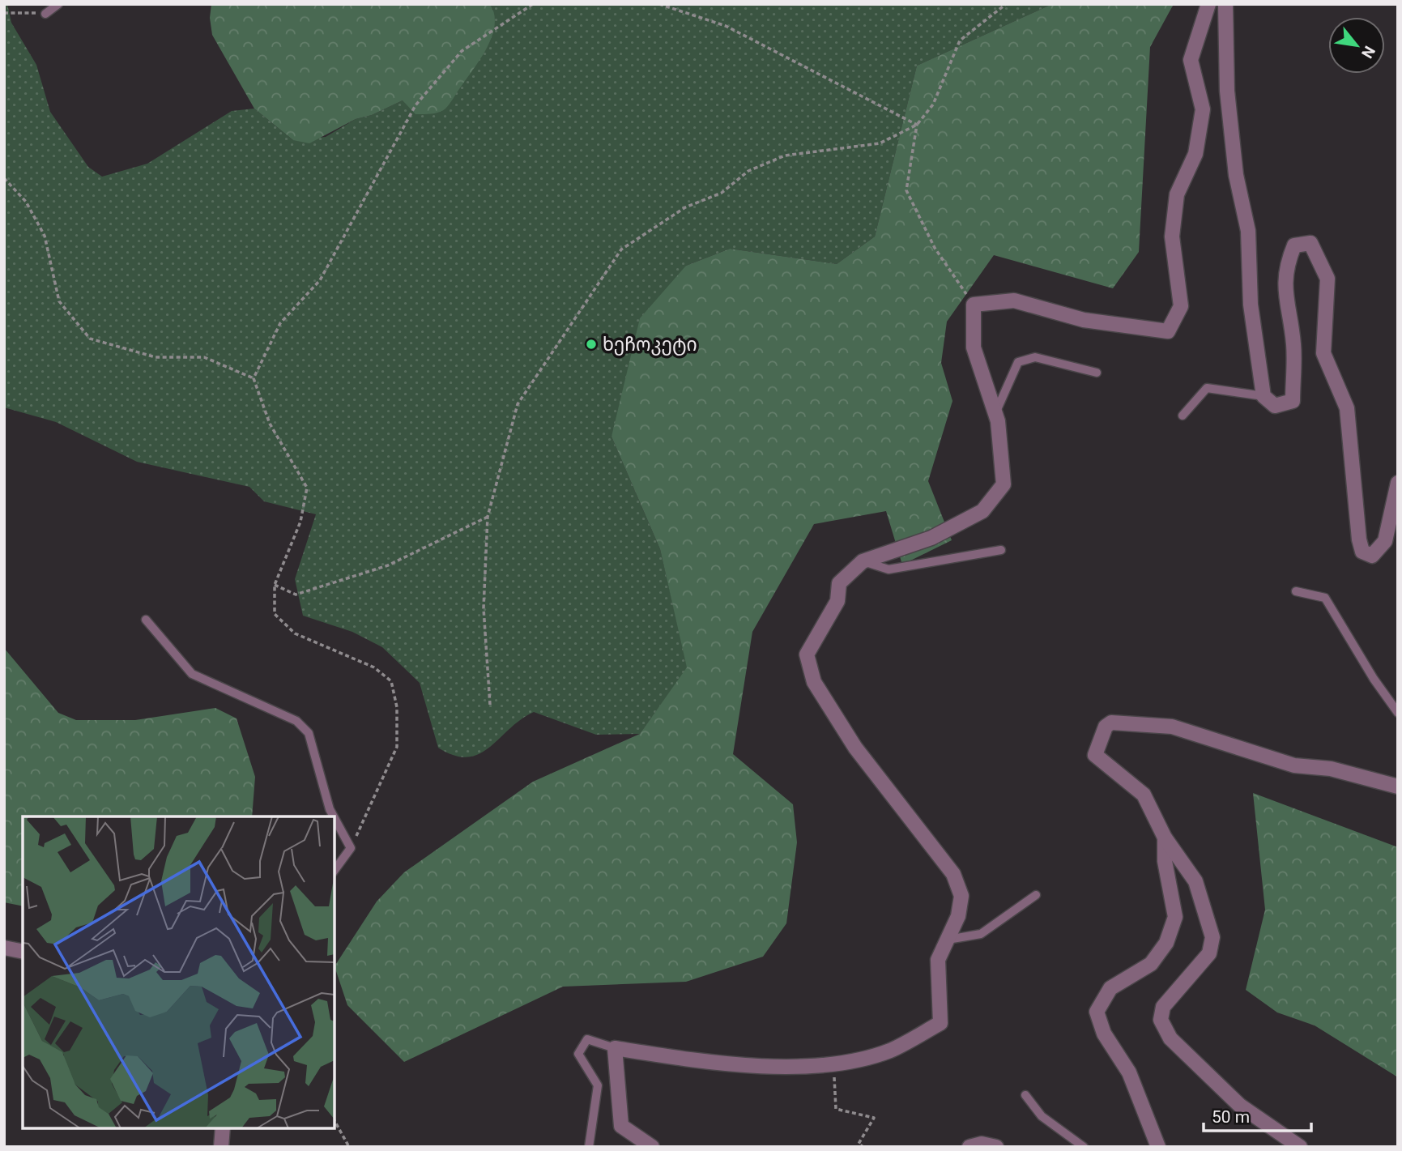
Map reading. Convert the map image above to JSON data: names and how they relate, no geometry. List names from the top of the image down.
{
  "places": ["ხეჩოკეტი"],
  "scale_bar": "50 m",
  "north": "bottom right"
}
